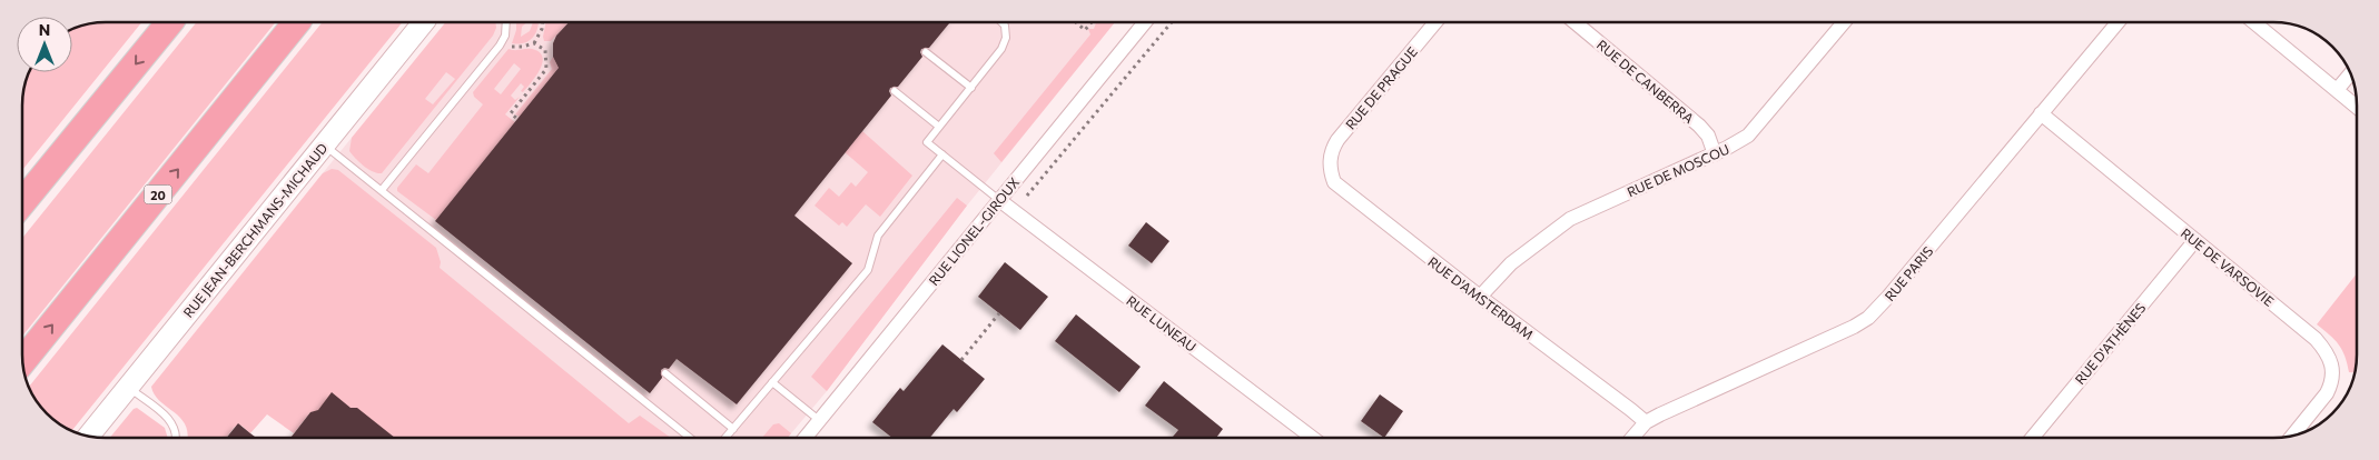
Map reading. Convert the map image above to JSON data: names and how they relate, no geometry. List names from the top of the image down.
{
  "streets": {
    "highway": ["20"],
    "street": [
      "RUE DE CANBERRA",
      "RUE DE PRAGUE",
      "RUE DE MOSCOU",
      "RUE JEAN-BERCHMANS-MICHAUD",
      "RUE LIONEL-GIROUX",
      "RUE DE VARSOVIE",
      "RUE PARIS",
      "RUE D'AMSTERDAM",
      "RUE LUNEAU",
      "RUE D'ATHÈNES"
    ]
  },
  "crossings": [
    ["RUE DE CANBERRA", "RUE DE MOSCOU"],
    ["RUE DE PRAGUE", "RUE D'AMSTERDAM"],
    ["RUE DE MOSCOU", "RUE D'AMSTERDAM"],
    ["RUE LIONEL-GIROUX", "RUE LUNEAU"],
    ["RUE DE VARSOVIE", "RUE PARIS"],
    ["RUE DE VARSOVIE", "RUE D'ATHÈNES"],
    ["RUE PARIS", "RUE D'AMSTERDAM"]
  ],
  "north": "top"
}
